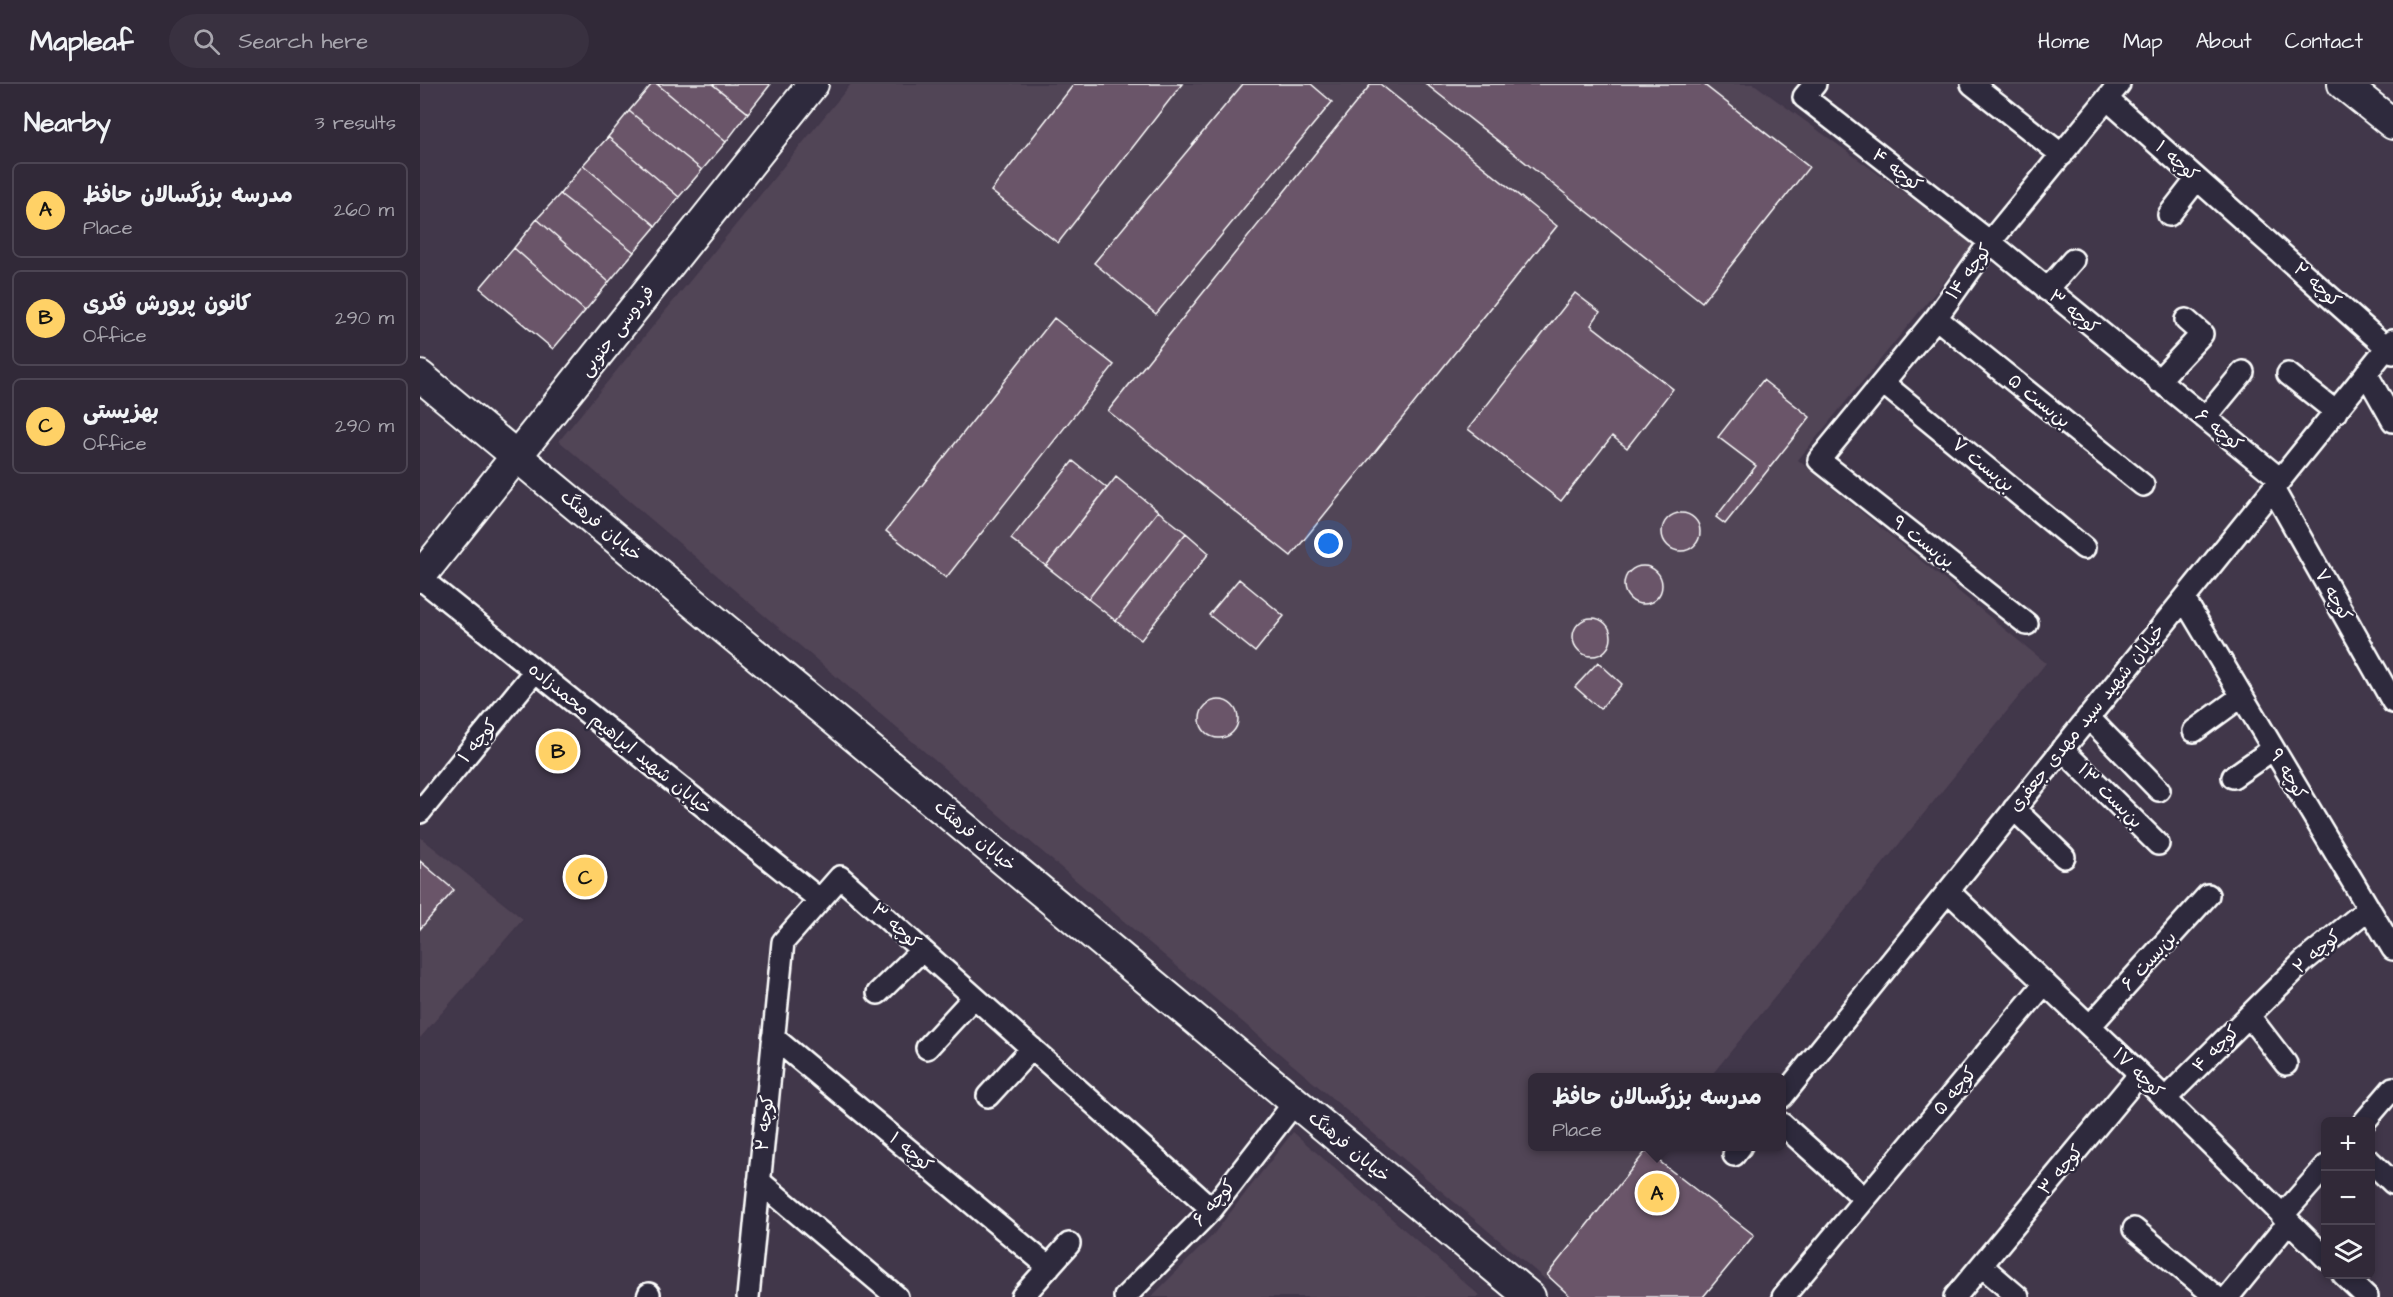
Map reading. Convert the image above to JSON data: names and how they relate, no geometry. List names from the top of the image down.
{
  "streets": {
    "street": [
      "کوچه ۱",
      "کوچه ۴",
      "کوچه ۱۴",
      "کوچه ۲",
      "کوچه ۳",
      "فردوسی جنوبی",
      "بن‌بست ۵",
      "کوچه ۶",
      "بن‌بست ۷",
      "خیابان فرهنگ",
      "بن‌بست ۹",
      "کوچه ۷",
      "خیابان شهید سید مهدی جعفری",
      "خیابان شهید ابراهیم محمدزاده",
      "کوچه ۹",
      "بن‌بست ۱۳",
      "بن‌بست ۶",
      "کوچه ۱۷",
      "کوچه ۵"
    ]
  },
  "crossings": [
    ["کوچه ۱", "کوچه ۱۴"],
    ["کوچه ۱", "کوچه ۲"],
    ["کوچه ۱", "خیابان شهید ابراهیم محمدزاده"],
    ["کوچه ۴", "کوچه ۱۴"],
    ["کوچه ۴", "کوچه ۲"],
    ["کوچه ۴", "کوچه ۳"],
    ["کوچه ۴", "کوچه ۱۷"],
    ["کوچه ۱۴", "کوچه ۳"],
    ["کوچه ۱۴", "بن‌بست ۵"],
    ["کوچه ۱۴", "بن‌بست ۷"],
    ["کوچه ۱۴", "بن‌بست ۹"],
    ["کوچه ۲", "کوچه ۳"],
    ["کوچه ۲", "خیابان شهید سید مهدی جعفری"],
    ["کوچه ۲", "خیابان شهید ابراهیم محمدزاده"],
    ["کوچه ۲", "کوچه ۹"],
    ["کوچه ۳", "کوچه ۶"],
    ["کوچه ۳", "خیابان شهید ابراهیم محمدزاده"],
    ["کوچه ۳", "کوچه ۱۷"],
    ["فردوسی جنوبی", "خیابان فرهنگ"],
    ["فردوسی جنوبی", "خیابان شهید ابراهیم محمدزاده"],
    ["کوچه ۶", "خیابان فرهنگ"],
    ["کوچه ۶", "کوچه ۷"],
    ["کوچه ۶", "خیابان شهید سید مهدی جعفری"],
    ["کوچه ۷", "خیابان شهید سید مهدی جعفری"],
    ["خیابان شهید سید مهدی جعفری", "کوچه ۹"],
    ["خیابان شهید سید مهدی جعفری", "بن‌بست ۱۳"],
    ["خیابان شهید سید مهدی جعفری", "کوچه ۱۷"],
    ["بن‌بست ۶", "کوچه ۱۷"],
    ["کوچه ۱۷", "کوچه ۵"]
  ],
  "page": {
    "header": "Mapleaf",
    "search": "Search here",
    "nav": [
      "Home",
      "Map",
      "About",
      "Contact"
    ],
    "heading": ["Nearby", "3 results"],
    "list": [
      {
        "mark": "A",
        "name": "مدرسه بزرگسالان حافظ",
        "note": "Place",
        "value": "260 m"
      },
      {
        "mark": "B",
        "name": "کانون پرورش فکری",
        "note": "Office",
        "value": "290 m"
      },
      {
        "mark": "C",
        "name": "بهزیستی",
        "note": "Office",
        "value": "290 m"
      }
    ],
    "pins": ["B", "C", "A"],
    "popup": ["مدرسه بزرگسالان حافظ", "Place"],
    "map_buttons": ["+", "−"]
  }
}
